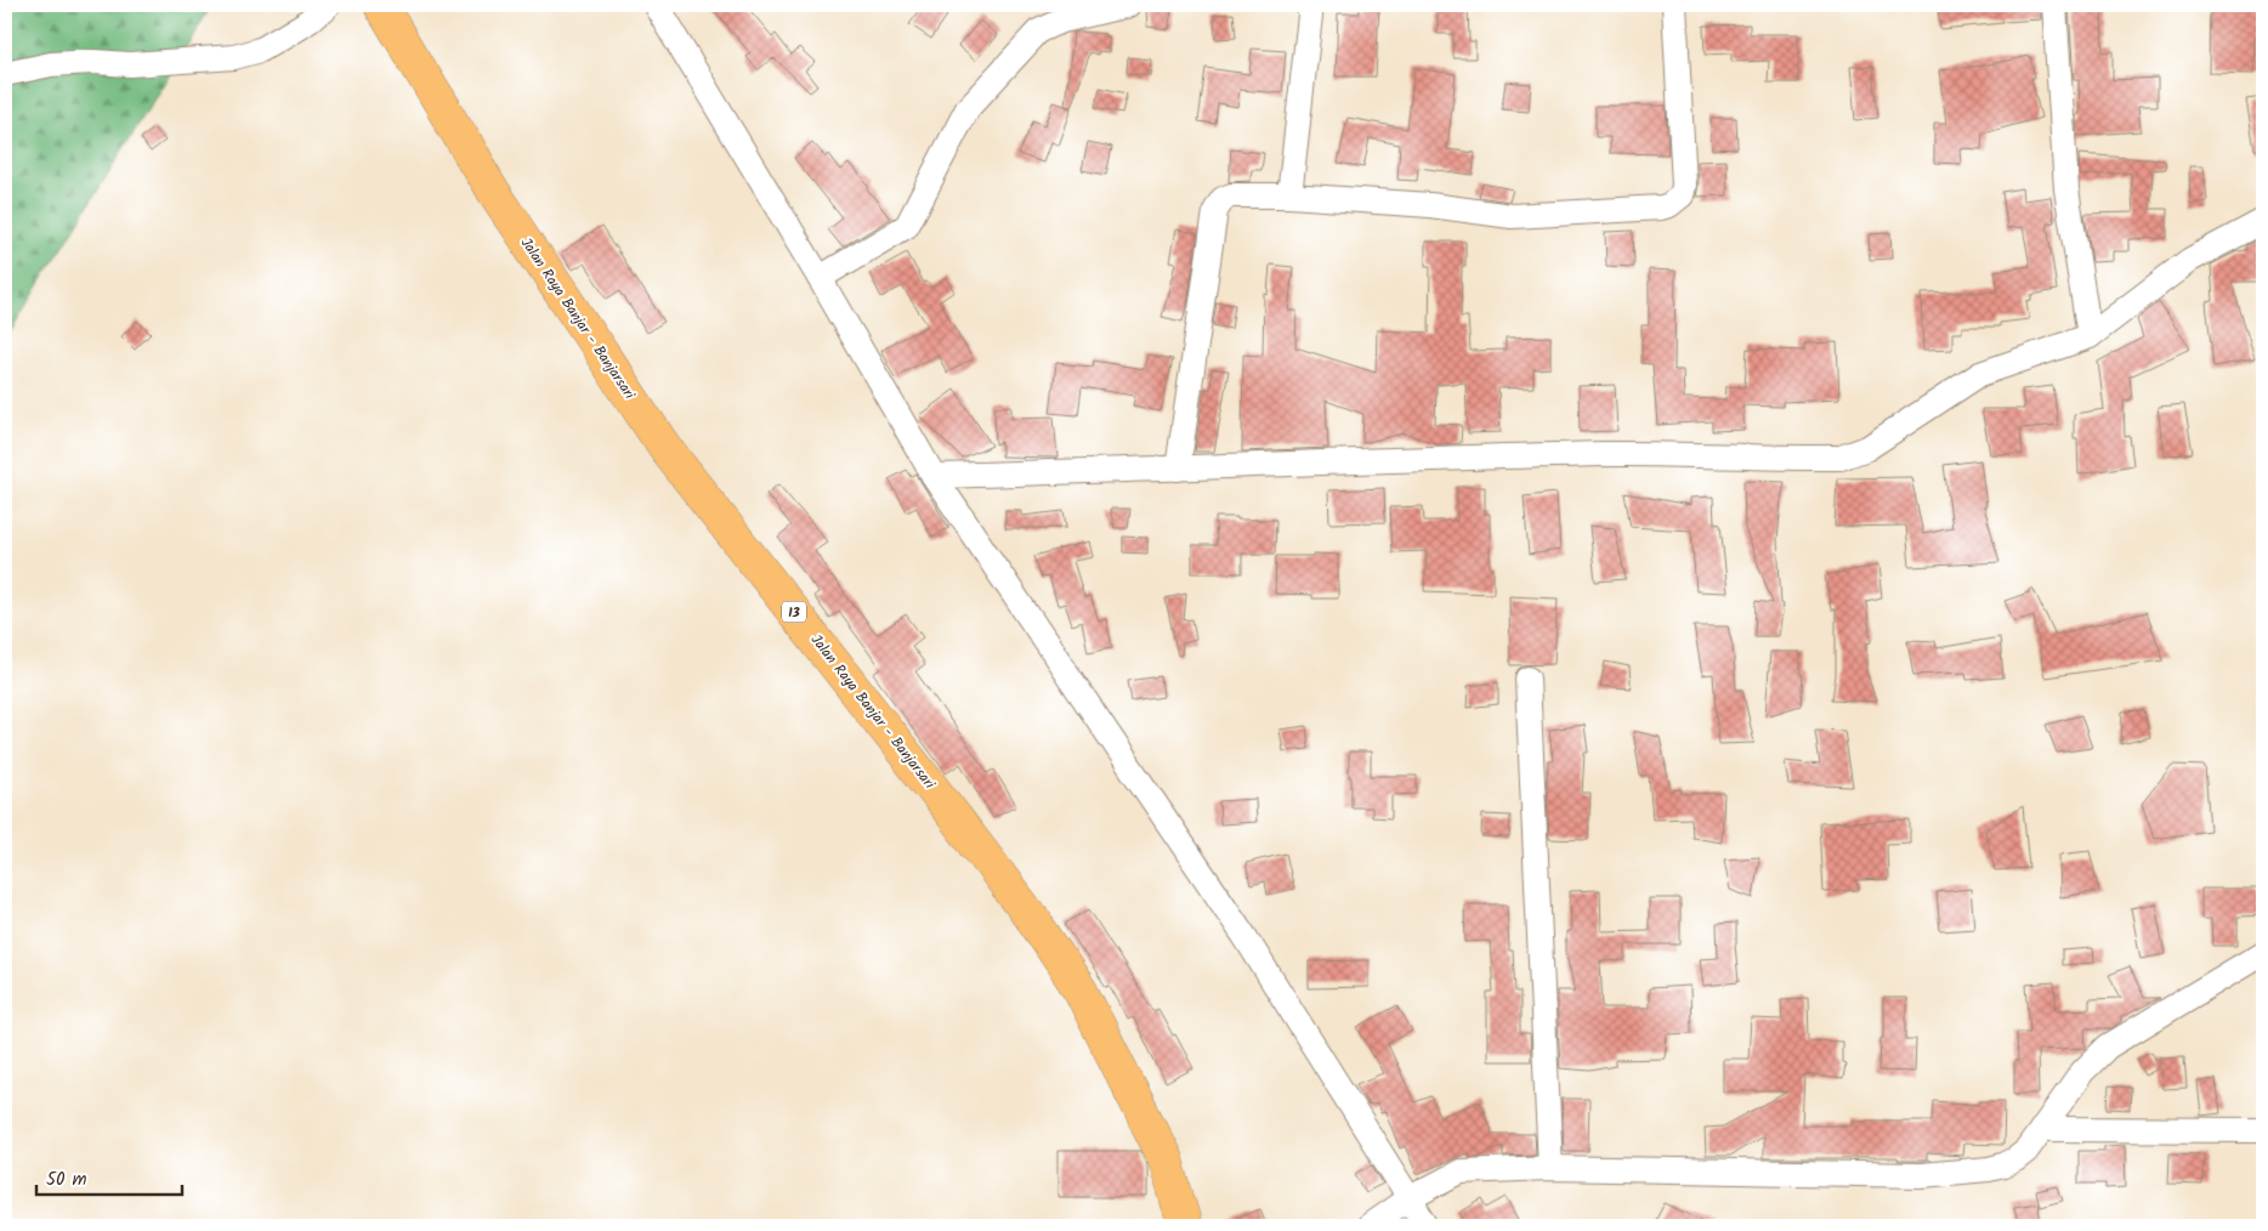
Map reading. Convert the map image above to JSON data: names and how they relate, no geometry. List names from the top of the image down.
{
  "streets": {
    "highway": ["Jalan Raya Banjar - Banjarsari", "13"]
  },
  "scale_bar": "50 m"
}
